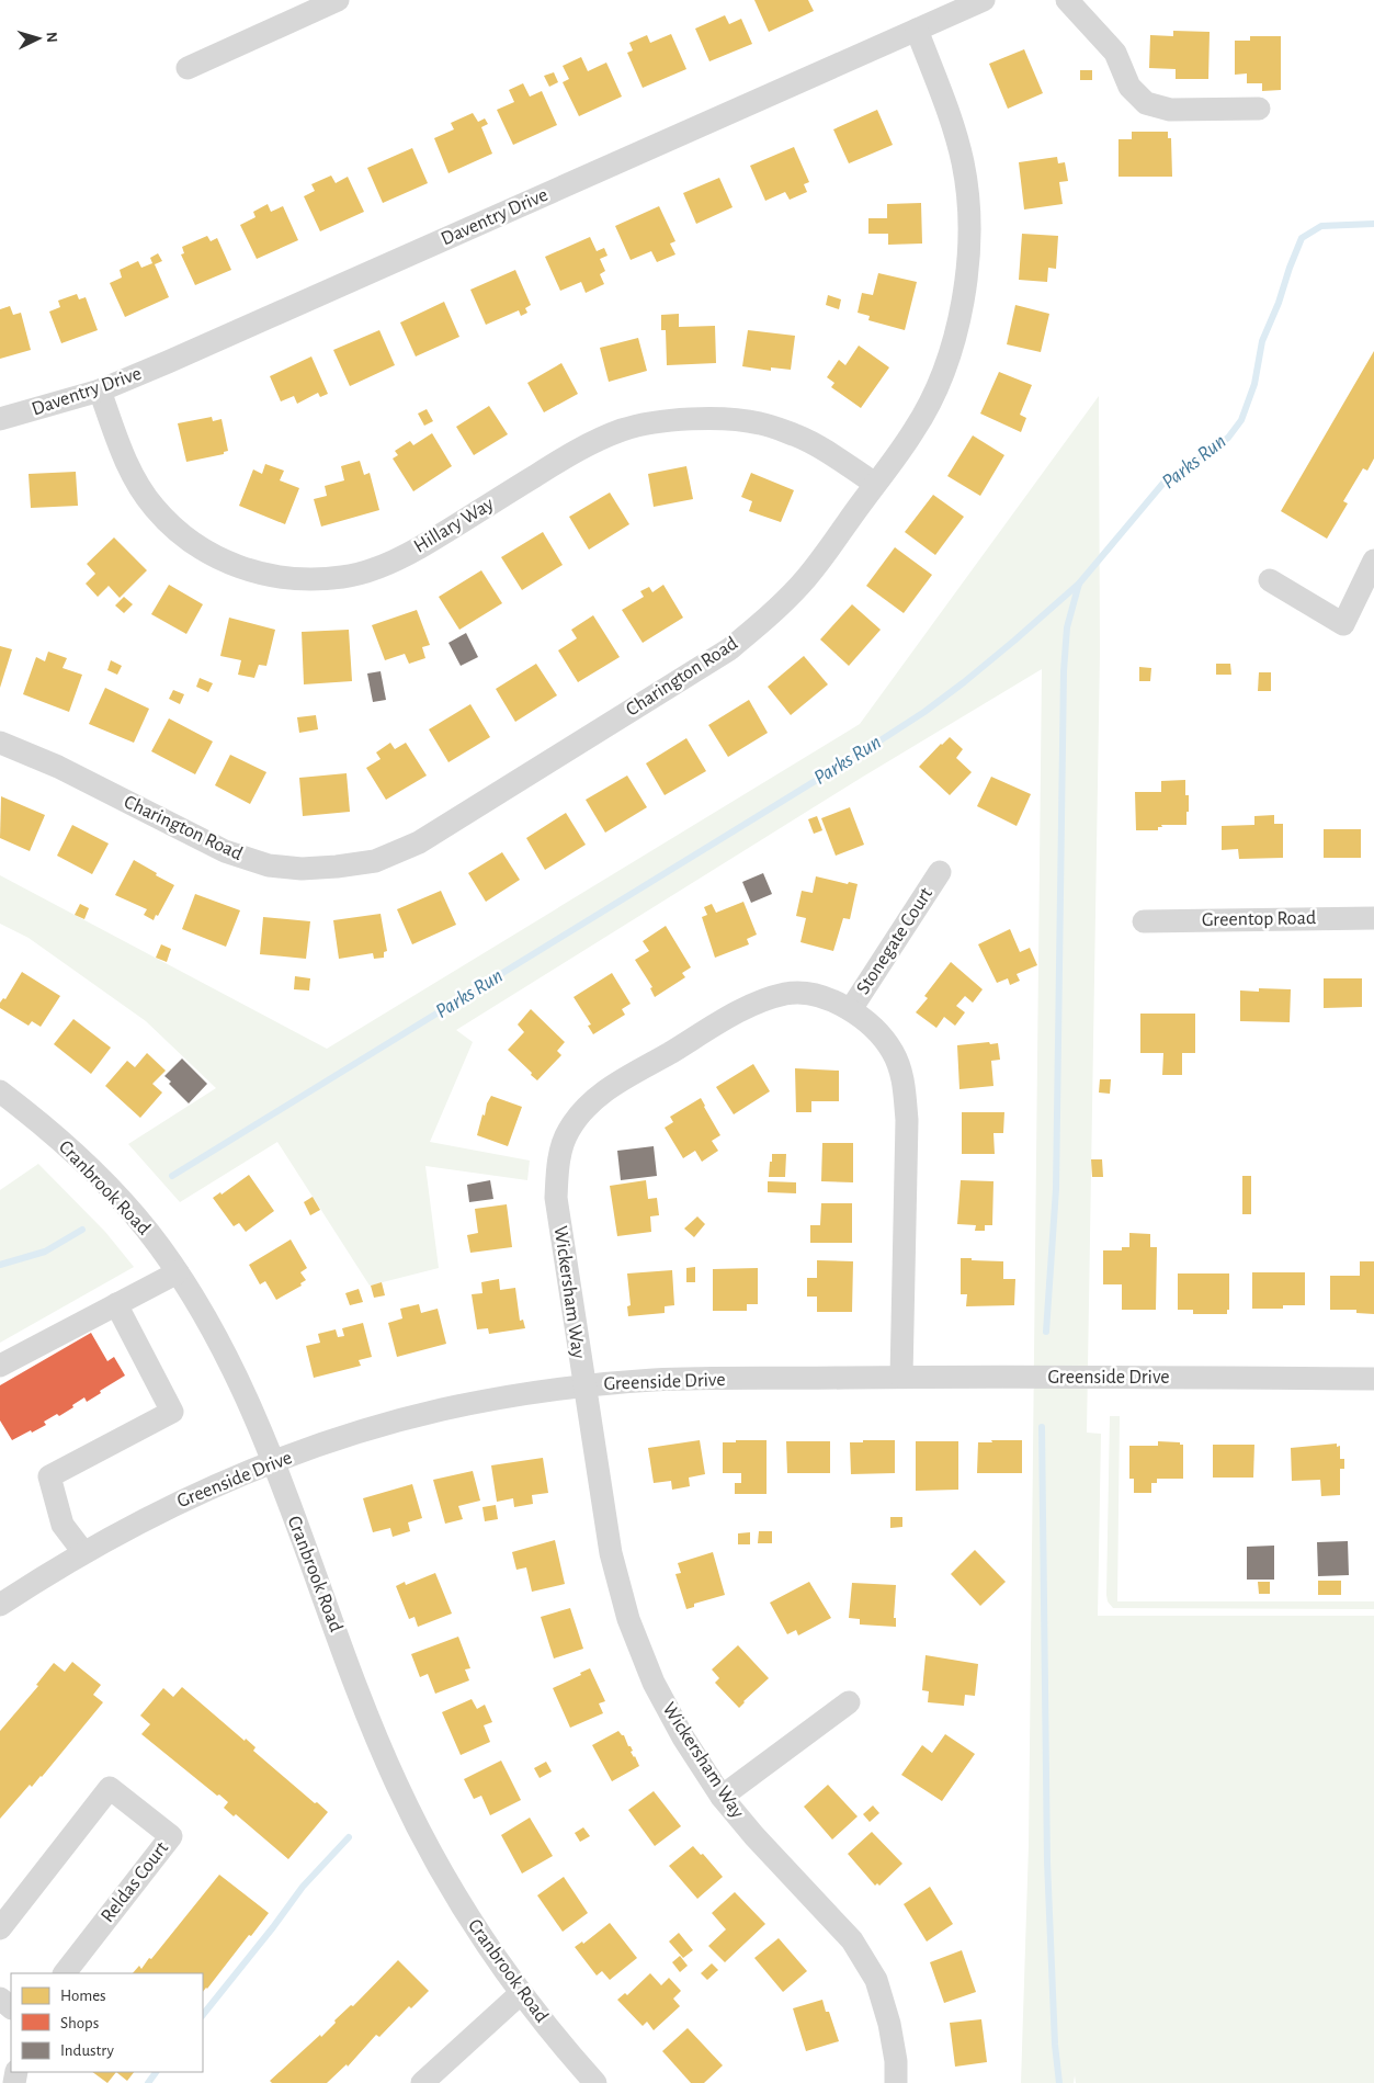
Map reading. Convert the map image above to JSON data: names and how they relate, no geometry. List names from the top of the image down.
{
  "streets": {
    "street": [
      "Daventry Drive",
      "Hillary Way",
      "Charington Road",
      "Greentop Road",
      "Stonegate Court",
      "Cranbrook Road",
      "Wickersham Way",
      "Greenside Drive",
      "Reldas Court"
    ]
  },
  "crossings": [
    ["Daventry Drive", "Hillary Way"],
    ["Daventry Drive", "Charington Road"],
    ["Hillary Way", "Charington Road"],
    ["Stonegate Court", "Wickersham Way"],
    ["Cranbrook Road", "Greenside Drive"],
    ["Wickersham Way", "Greenside Drive"]
  ],
  "water": ["Parks Run"],
  "legend": ["Homes", "Shops", "Industry"],
  "north": "right"
}
